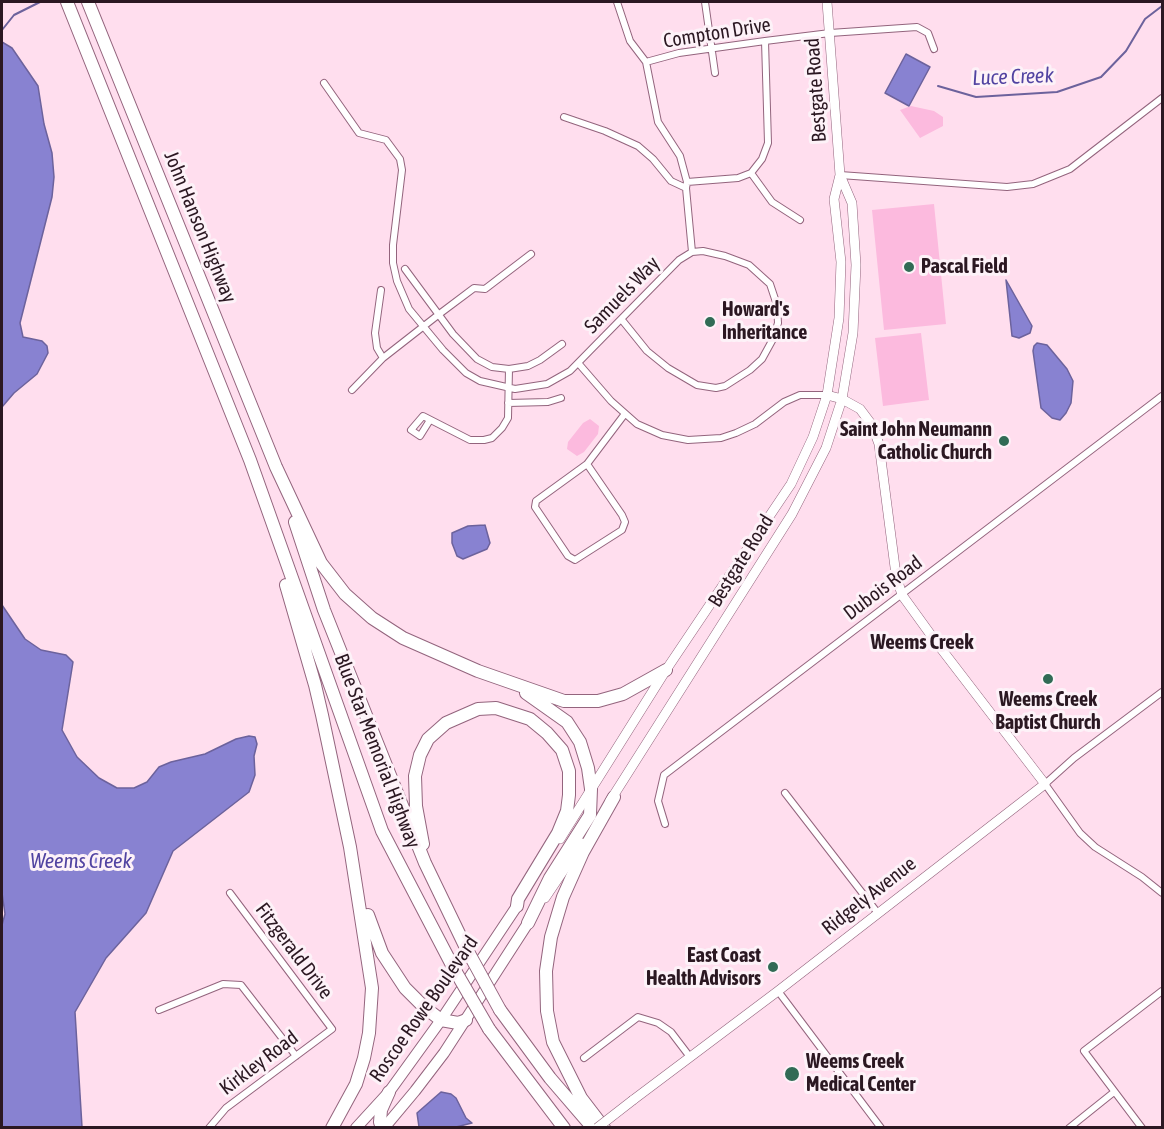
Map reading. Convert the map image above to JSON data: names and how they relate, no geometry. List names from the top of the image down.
{
  "streets": {
    "highway": ["John Hanson Highway", "Blue Star Memorial Highway"],
    "main road": ["Bestgate Road", "Ridgely Avenue", "Roscoe Rowe Boulevard"],
    "street": [
      "Compton Drive",
      "Samuels Way",
      "Dubois Road",
      "Fitzgerald Drive",
      "Kirkley Road"
    ]
  },
  "crossings": [
    ["Compton Drive", "Bestgate Road"],
    ["Bestgate Road", "Roscoe Rowe Boulevard"],
    ["John Hanson Highway", "Blue Star Memorial Highway"],
    ["Blue Star Memorial Highway", "Ridgely Avenue"],
    ["Fitzgerald Drive", "Kirkley Road"]
  ],
  "districts": ["Weems Creek"],
  "water": ["Luce Creek", "Weems Creek"],
  "places": [
    "Pascal Field",
    "Howard's Inheritance",
    "Saint John Neumann Catholic Church",
    "Weems Creek Baptist Church",
    "East Coast Health Advisors",
    "Weems Creek Medical Center"
  ]
}
